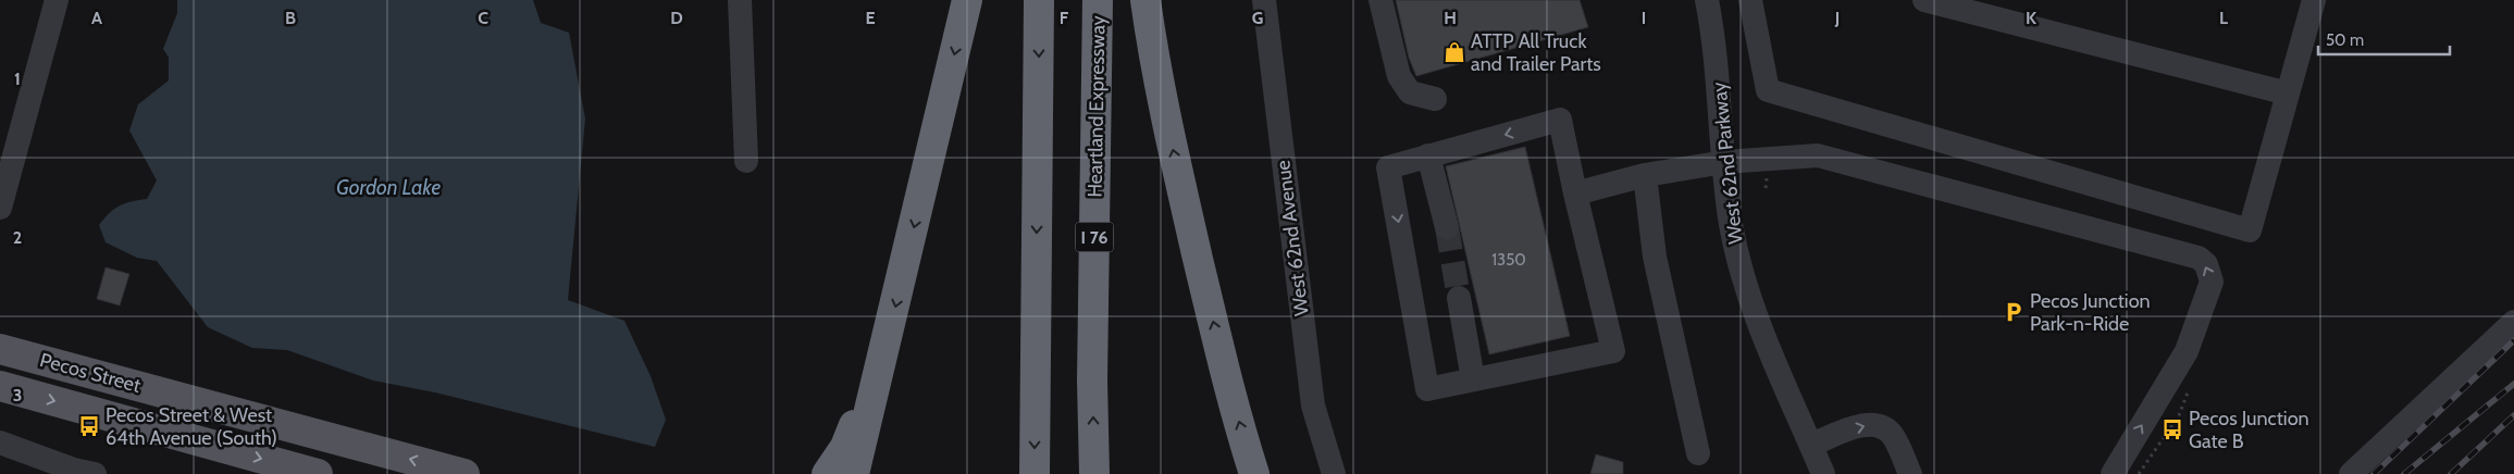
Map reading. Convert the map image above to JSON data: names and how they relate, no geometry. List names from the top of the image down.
{
  "streets": {
    "highway": ["Heartland Expressway", "I 76"],
    "main road": ["Pecos Street"],
    "street": ["West 62nd Parkway", "West 62nd Avenue"]
  },
  "water": ["Gordon Lake"],
  "places": {
    "shop": ["ATTP All Truck and Trailer Parts"],
    "parking": ["Pecos Junction Park-n-Ride"],
    "bus stop": ["Pecos Street & West 64th Avenue (South)", "Pecos Junction Gate B"]
  },
  "house_numbers": ["1350"],
  "scale_bar": "50 m",
  "grid": {
    "columns": [
      "A",
      "B",
      "C",
      "D",
      "E",
      "F",
      "G",
      "H",
      "I",
      "J",
      "K",
      "L"
    ],
    "rows": ["1", "2", "3"]
  }
}
